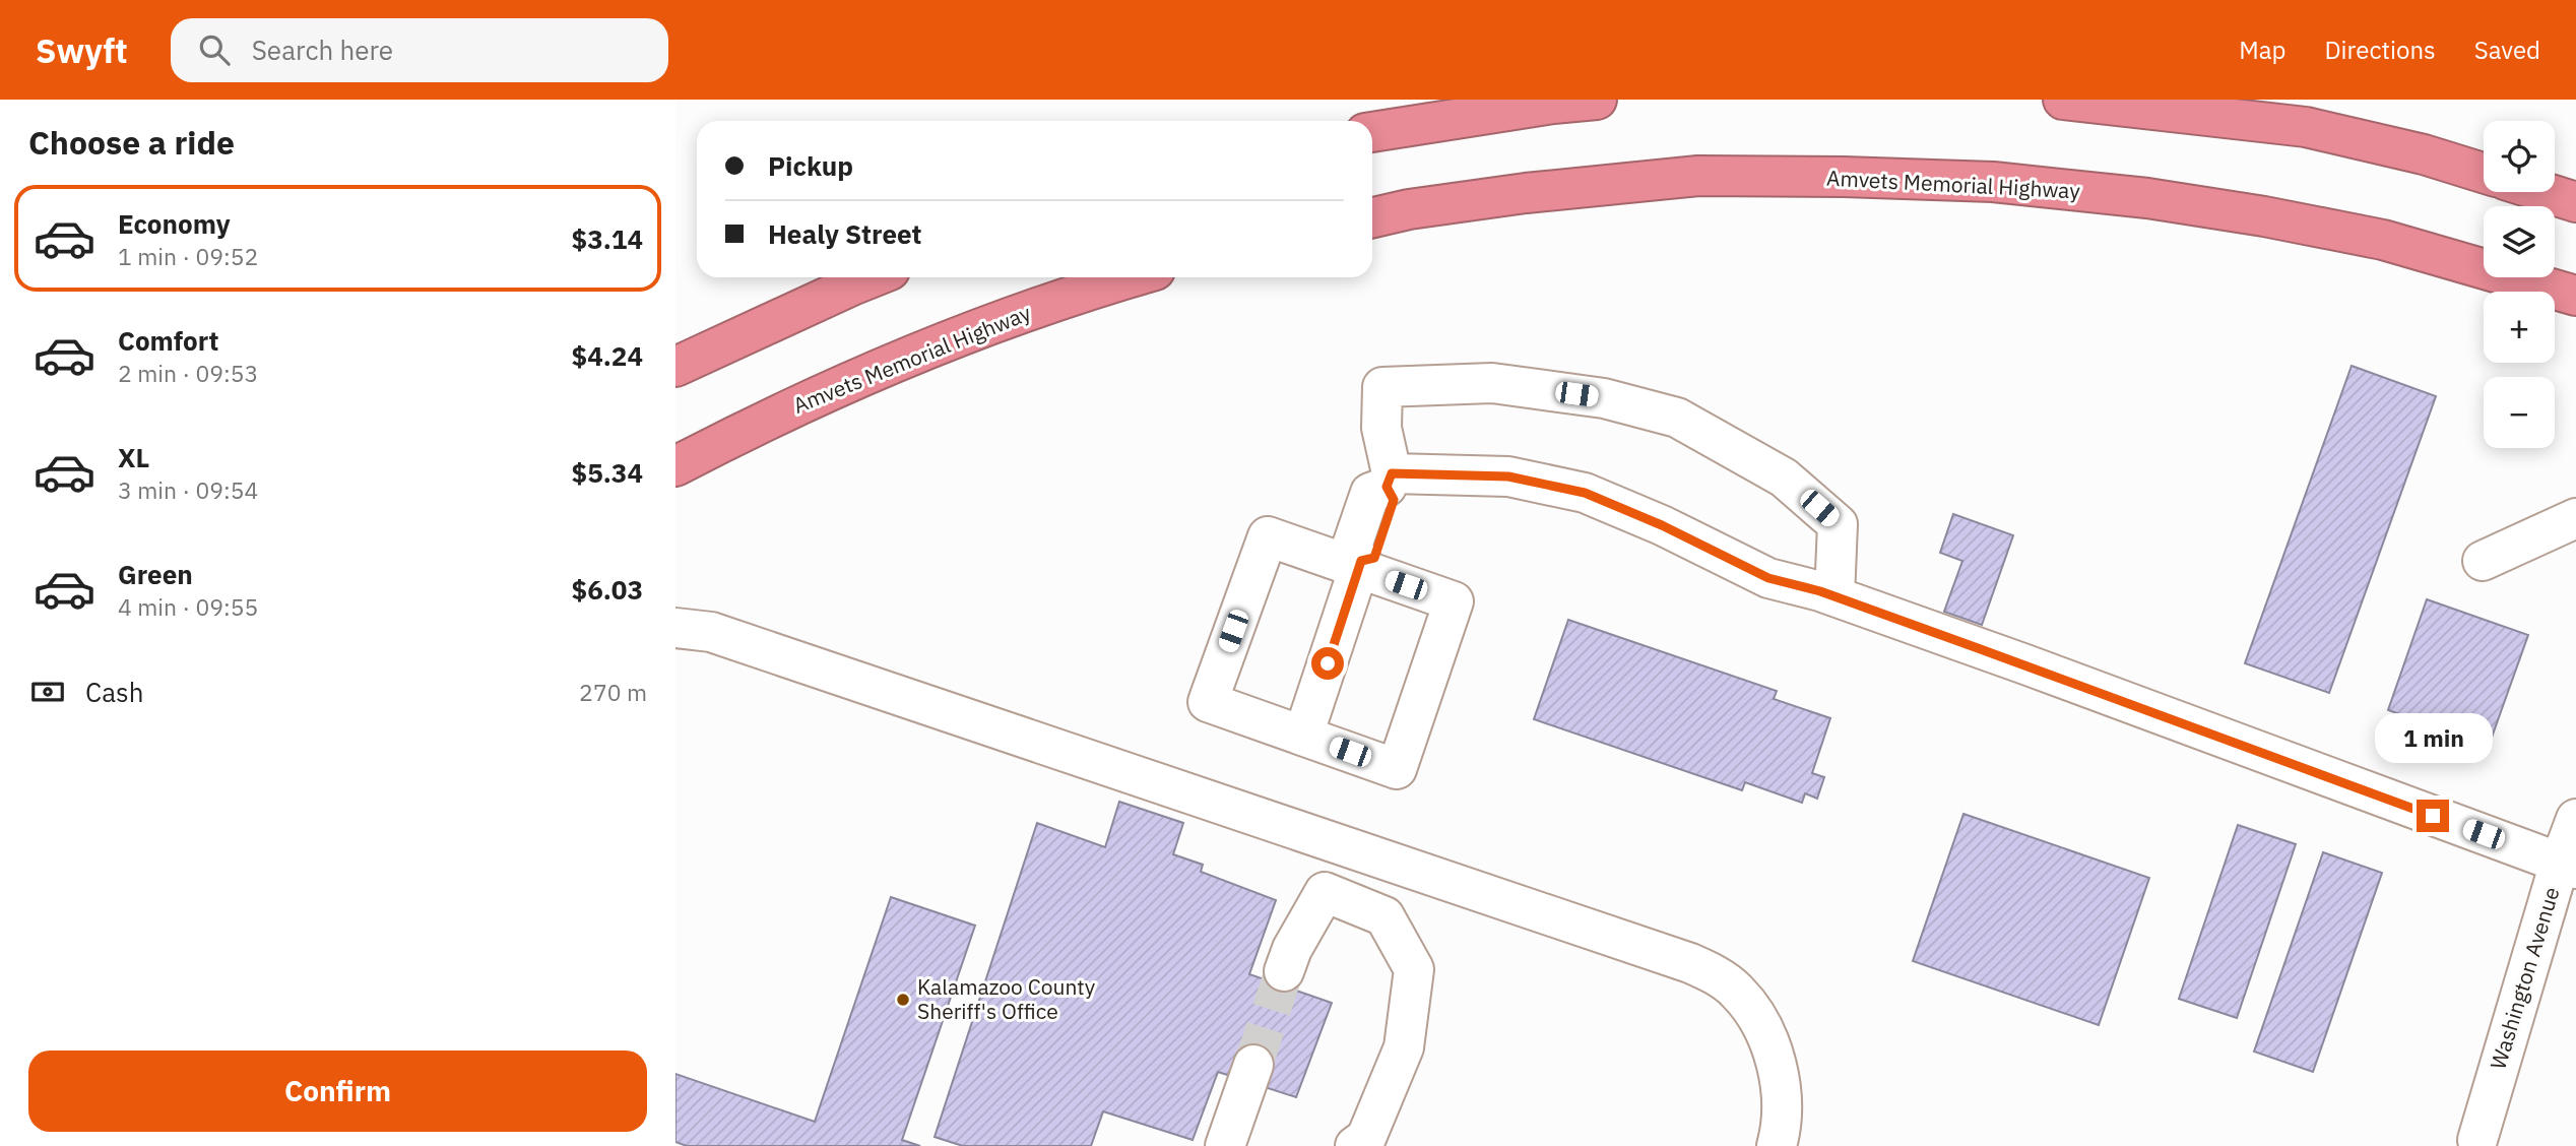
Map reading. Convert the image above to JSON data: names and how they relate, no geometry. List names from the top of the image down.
{
  "streets": {
    "highway": ["Amvets Memorial Highway"],
    "street": ["Washington Avenue"]
  },
  "places": ["Kalamazoo County Sheriff's Office"],
  "page": {
    "header": "Swyft",
    "search": "Search here",
    "nav": ["Map", "Directions", "Saved"],
    "heading": "Choose a ride",
    "map_buttons": ["+", "−"],
    "banner": ["Pickup", "Healy Street"],
    "list": [
      {
        "name": "Economy",
        "note": "1 min · 09:52",
        "value": "$3.14"
      },
      {
        "name": "Comfort",
        "note": "2 min · 09:53",
        "value": "$4.24"
      },
      {
        "name": "XL",
        "note": "3 min · 09:54",
        "value": "$5.34"
      },
      {
        "name": "Green",
        "note": "4 min · 09:55",
        "value": "$6.03"
      }
    ],
    "pay": ["Cash", "270 m"],
    "bubble": "1 min",
    "buttons": "Confirm"
  }
}
